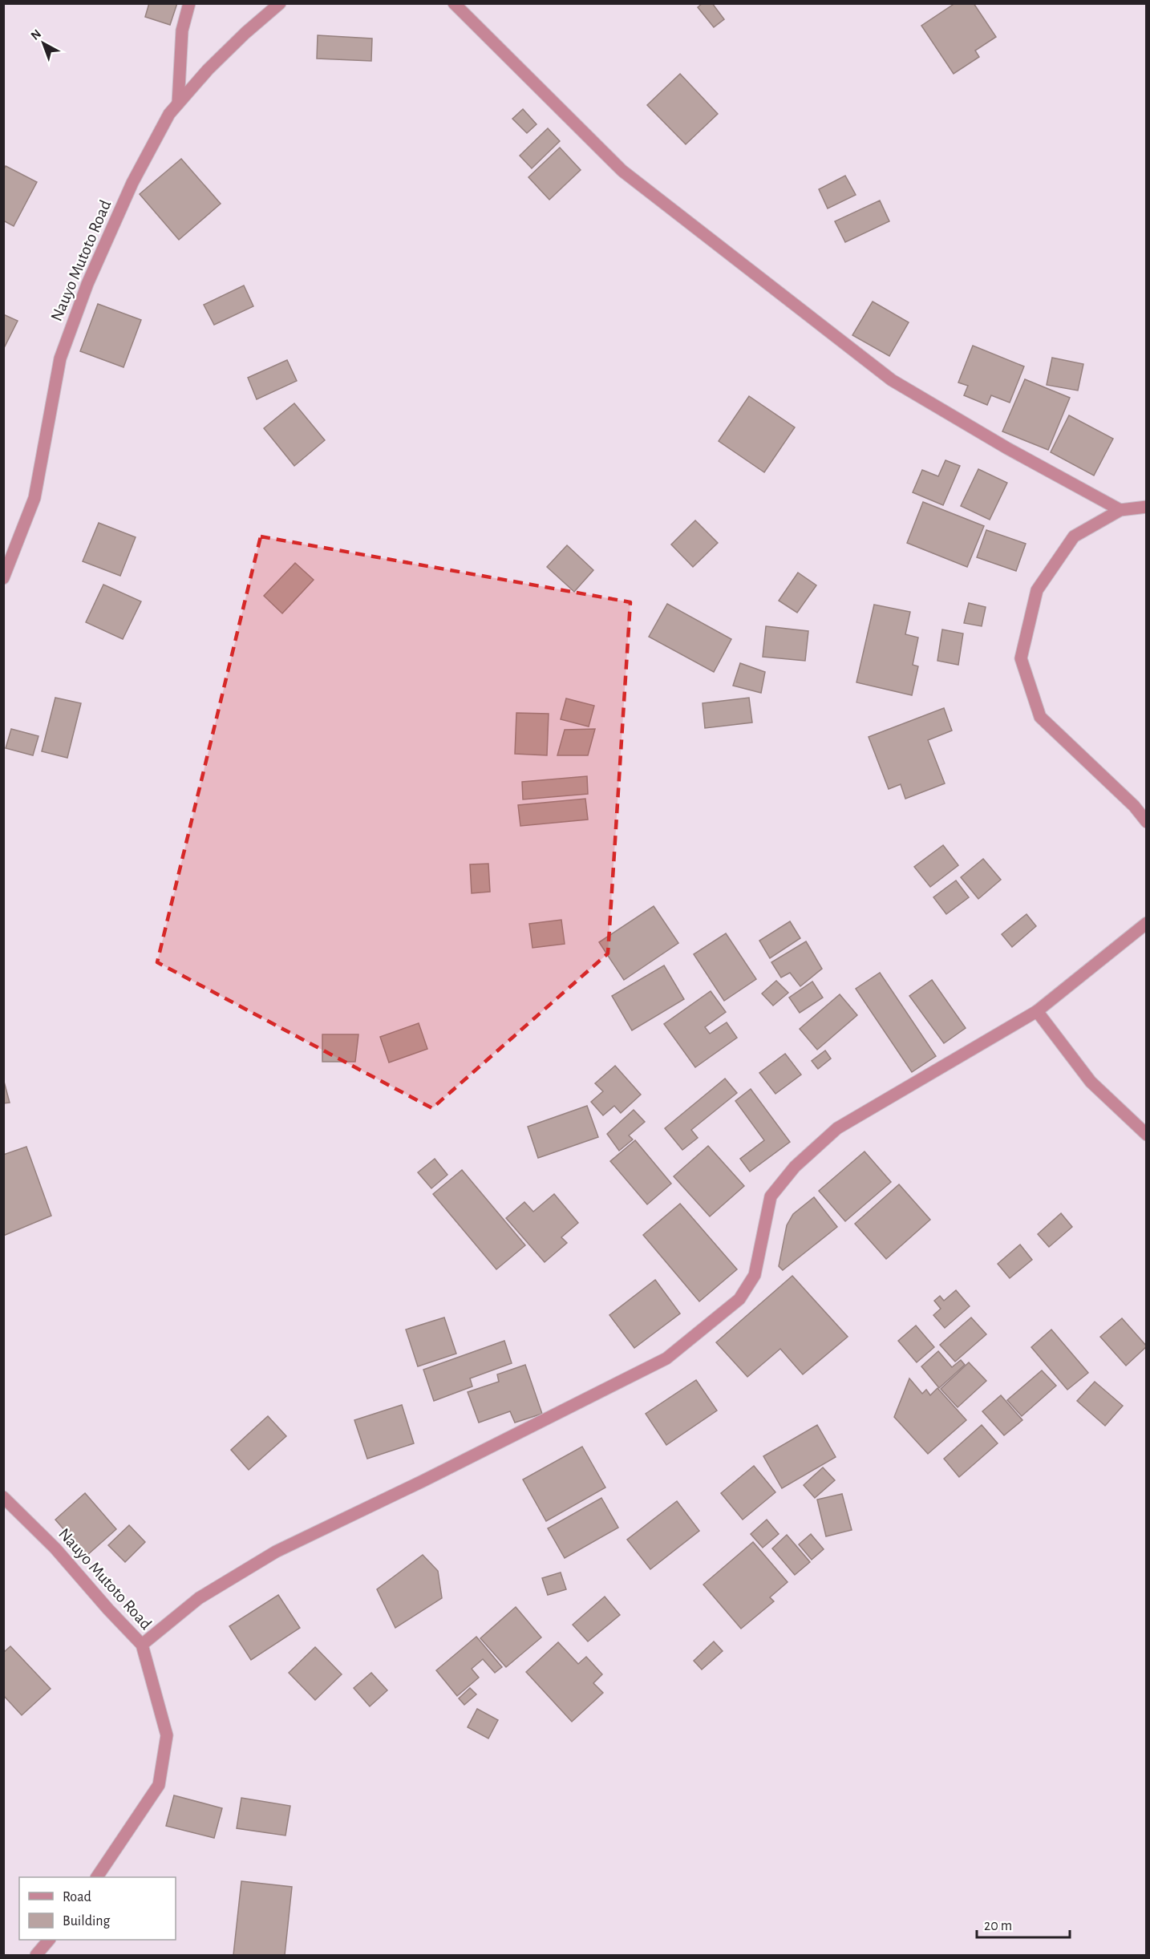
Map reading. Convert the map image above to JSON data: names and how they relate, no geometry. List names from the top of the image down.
{
  "streets": {
    "street": ["Nauyo Mutoto Road"]
  },
  "legend": ["Road", "Building"],
  "scale_bar": "20 m",
  "north": "top left"
}
